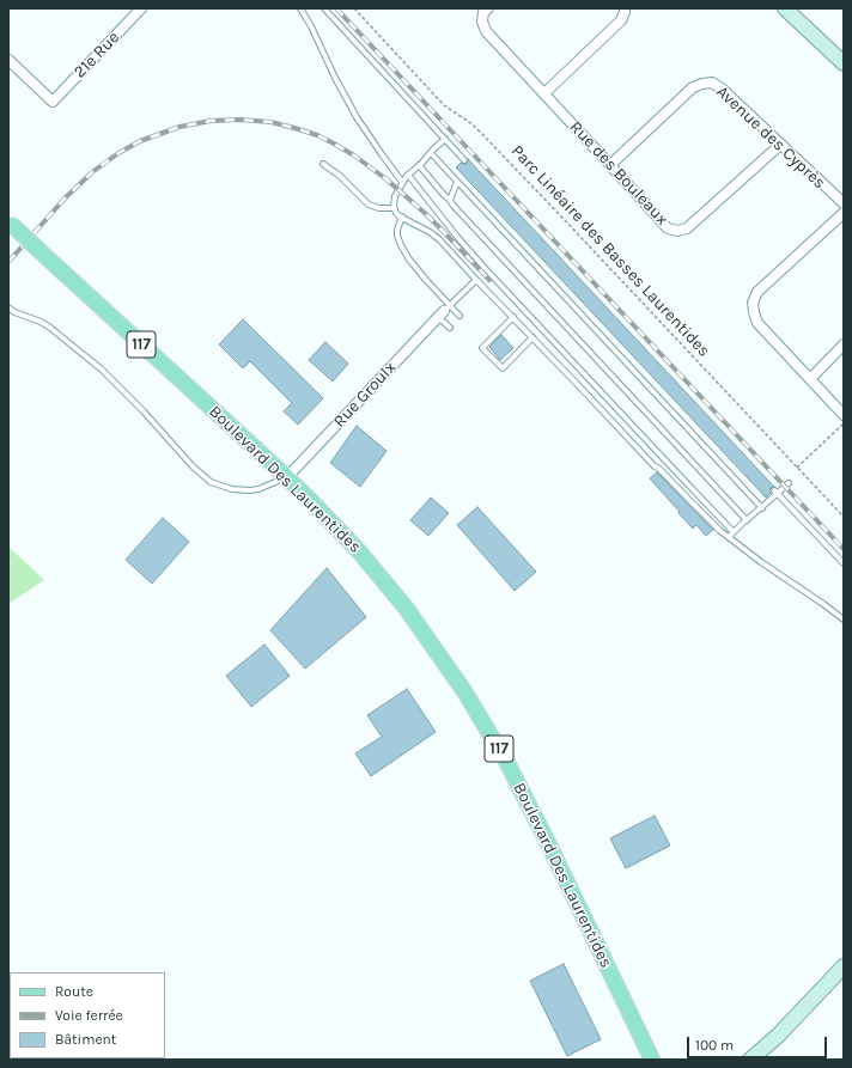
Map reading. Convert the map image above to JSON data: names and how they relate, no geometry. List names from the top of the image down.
{
  "streets": {
    "main road": ["117", "Boulevard Des Laurentides"],
    "street": [
      "21e Rue",
      "Avenue des Cyprès",
      "Rue des Bouleaux",
      "Rue Groulx"
    ],
    "path": ["Parc Linéaire des Basses Laurentides"]
  },
  "crossings": [
    ["Avenue des Cyprès", "Rue des Bouleaux"],
    ["Rue Groulx", "Boulevard Des Laurentides"]
  ],
  "legend": ["Route", "Voie ferrée", "Bâtiment"],
  "scale_bar": "100 m"
}
